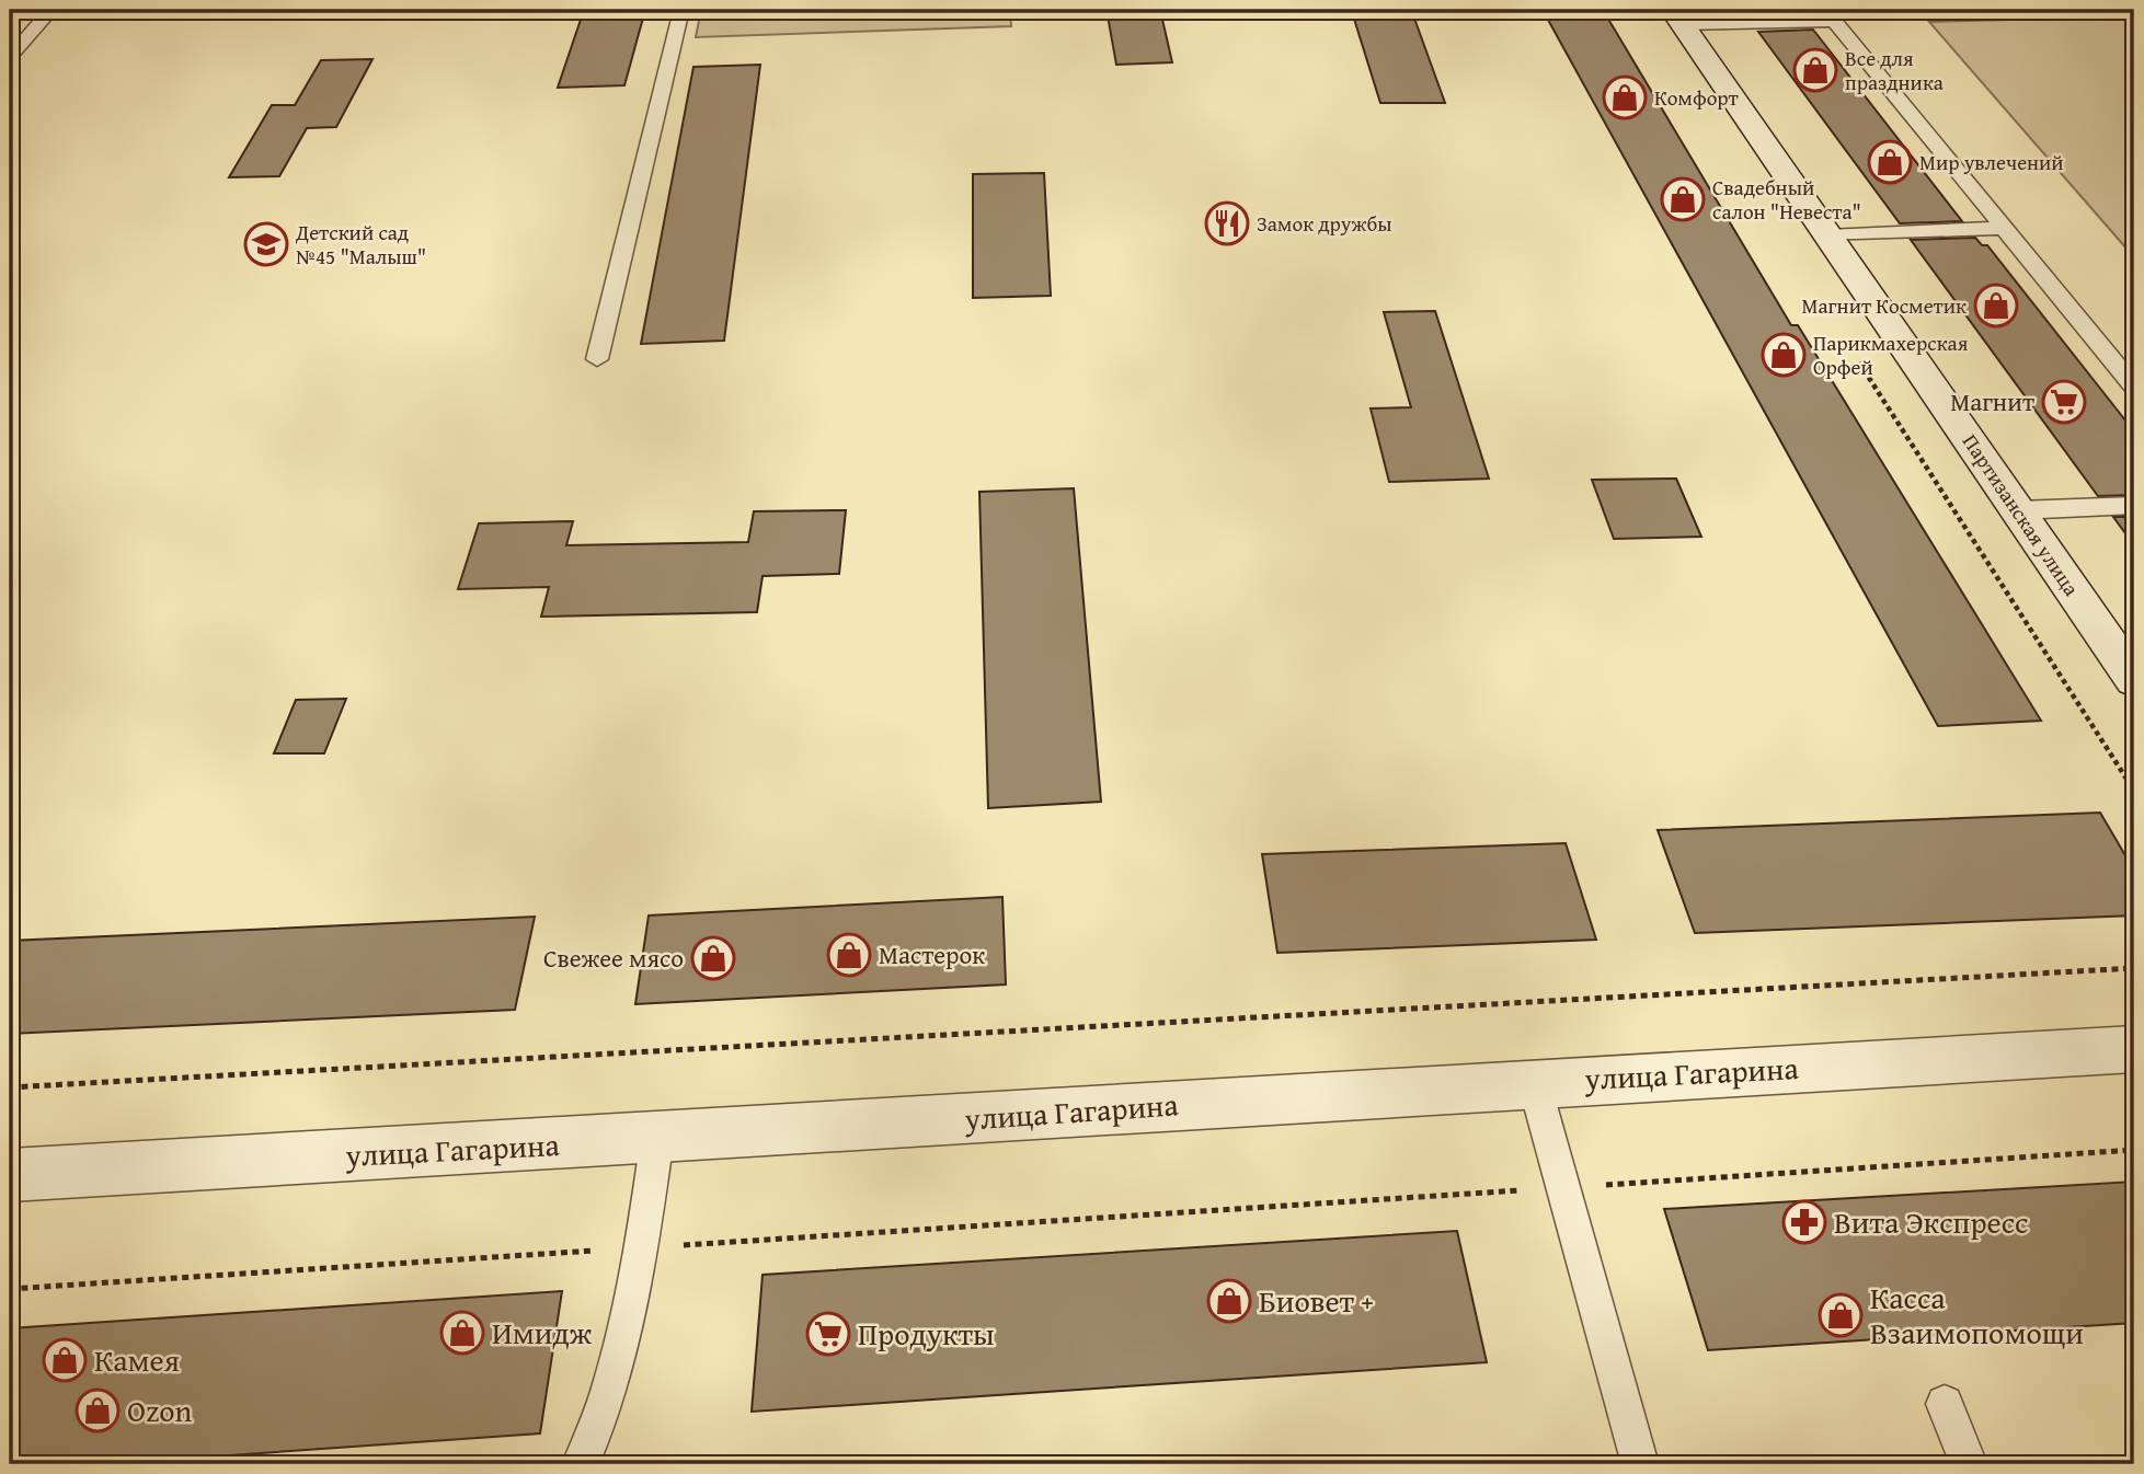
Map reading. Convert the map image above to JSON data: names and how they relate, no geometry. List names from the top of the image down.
{
  "streets": {
    "street": ["Партизанская улица", "улица Гагарина"]
  },
  "places": {
    "shop": [
      "Все для праздника",
      "Комфорт",
      "Мир увлечений",
      "Свадебный салон \"Невеста\"",
      "Магнит Косметик",
      "Парикмахерская Орфей",
      "Мастерок",
      "Свежее мясо",
      "Биовет +",
      "Касса Взаимопомощи",
      "Имидж",
      "Камея",
      "Ozon"
    ],
    "restaurant": ["Замок дружбы"],
    "school or university": ["Детский сад №45 \"Малыш\""],
    "supermarket": ["Магнит", "Продукты"],
    "pharmacy": ["Вита Экспресс"]
  }
}
